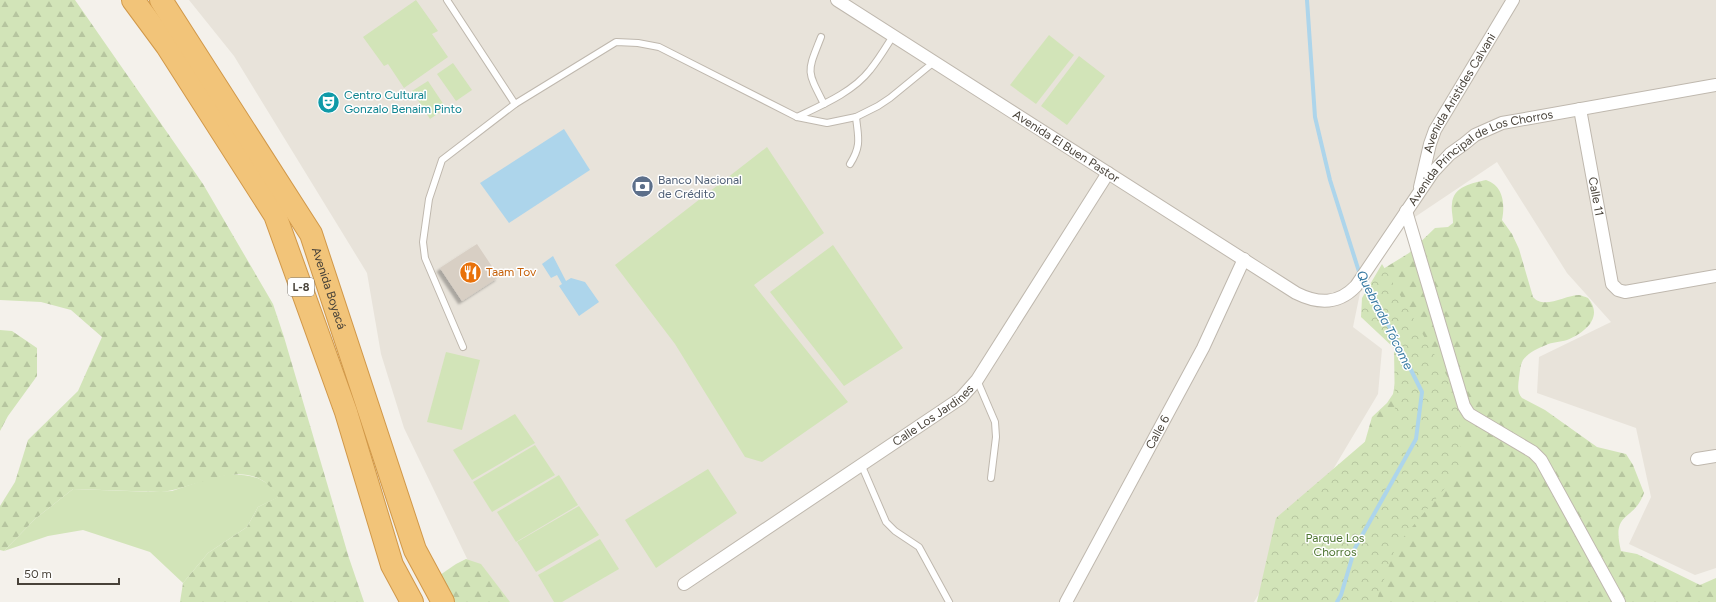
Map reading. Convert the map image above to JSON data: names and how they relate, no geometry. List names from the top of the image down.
{
  "streets": {
    "highway": ["L-8", "Avenida Boyacá"],
    "street": [
      "Avenida Aristides Calvani",
      "Avenida El Buen Pastor",
      "Avenida Principal de Los Chorros",
      "Calle 11",
      "Calle Los Jardines",
      "Calle 6"
    ]
  },
  "crossings": [
    ["Avenida Aristides Calvani", "Avenida Principal de Los Chorros"],
    ["Avenida El Buen Pastor", "Avenida Principal de Los Chorros"],
    ["Avenida El Buen Pastor", "Calle Los Jardines"],
    ["Avenida El Buen Pastor", "Calle 6"],
    ["Avenida Principal de Los Chorros", "Calle 11"]
  ],
  "water": ["Quebrada Tócome"],
  "parks": ["Parque Los Chorros"],
  "places": {
    "theatre": ["Centro Cultural Gonzalo Benaim Pinto"],
    "bank": ["Banco Nacional de Crédito"],
    "restaurant": ["Taam Tov"]
  },
  "scale_bar": "50 m"
}
